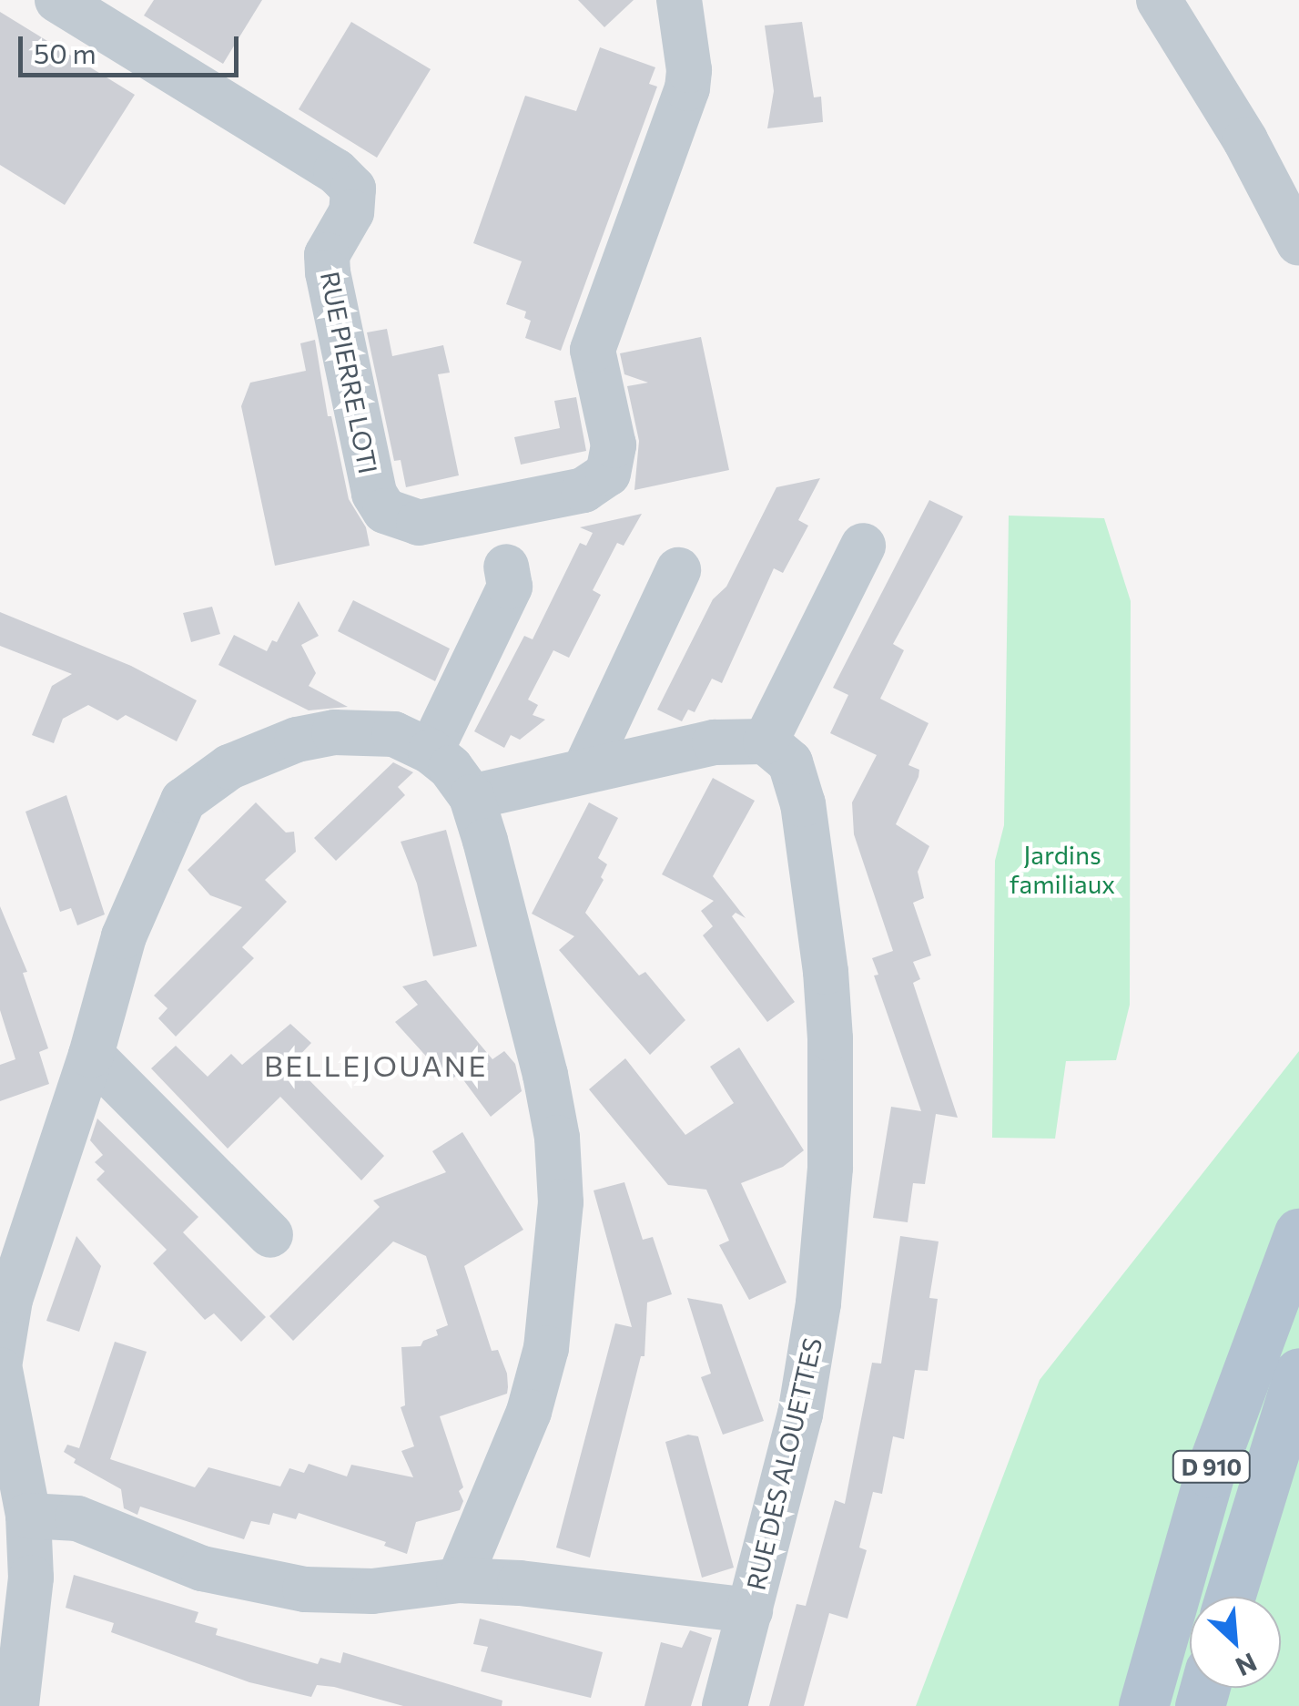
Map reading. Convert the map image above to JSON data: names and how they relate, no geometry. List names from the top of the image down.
{
  "streets": {
    "main road": ["D 910"],
    "street": ["RUE PIERRE LOTI", "RUE DES ALOUETTES"]
  },
  "districts": ["BELLEJOUANE"],
  "parks": ["Jardins familiaux"],
  "scale_bar": "50 m",
  "north": "bottom right"
}
